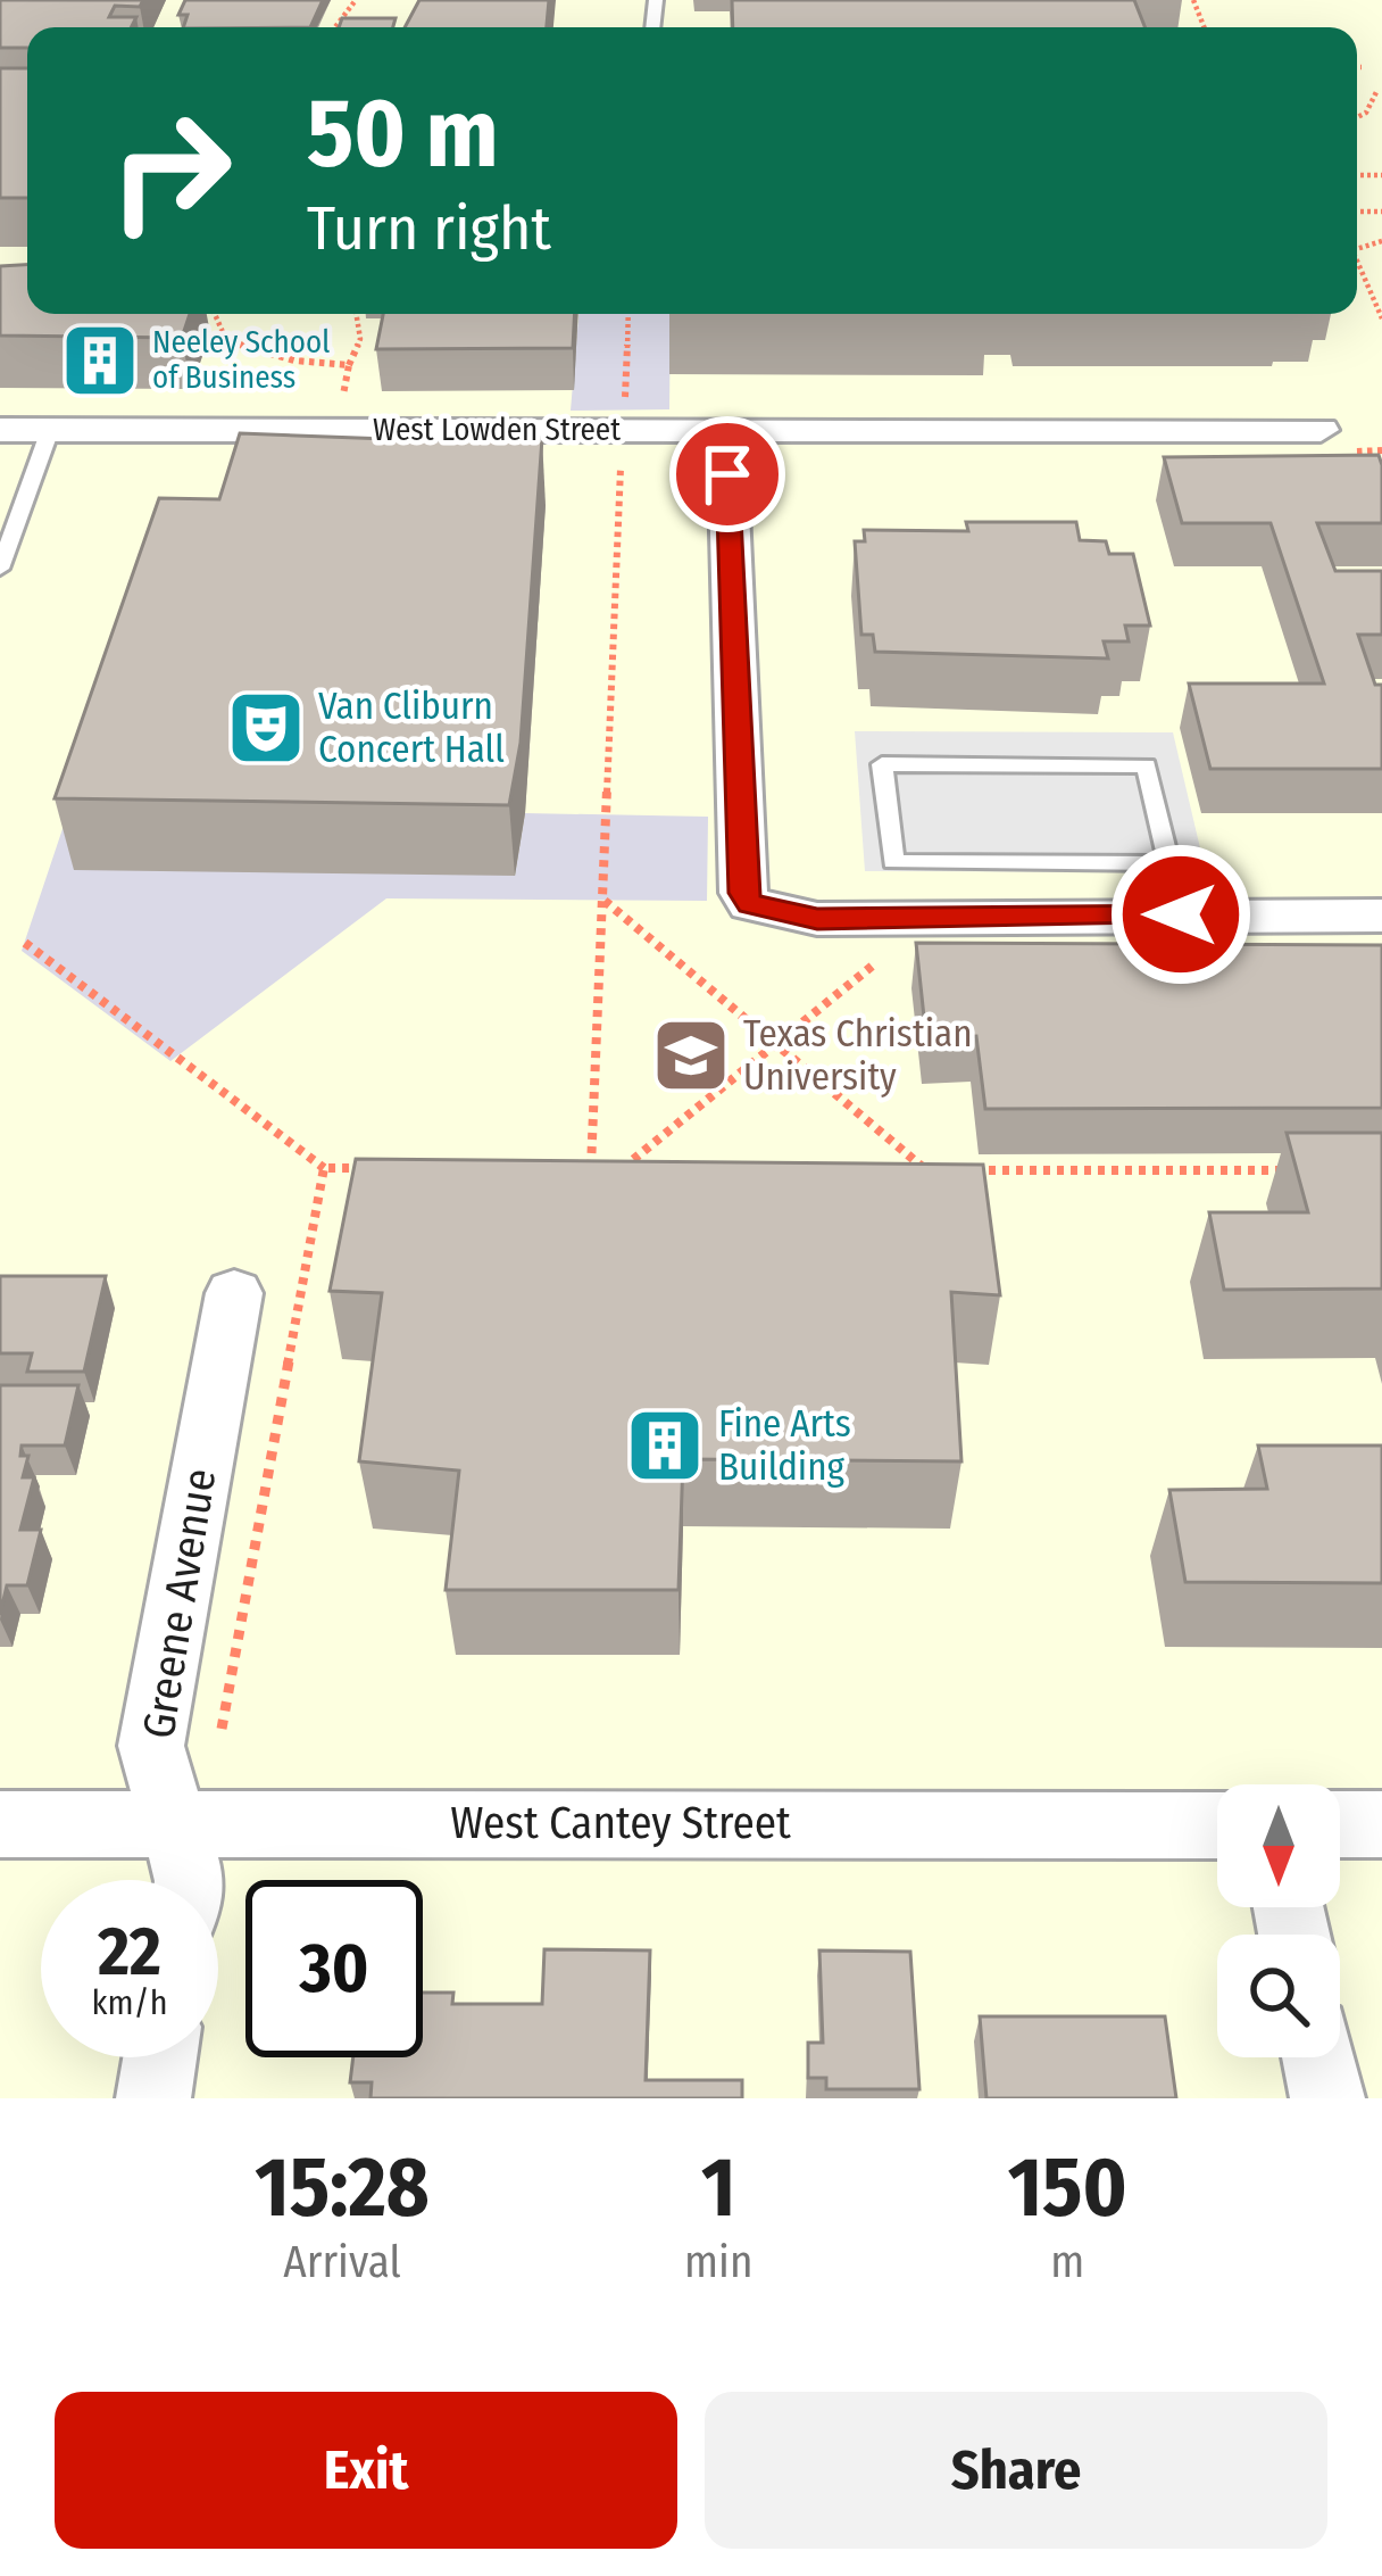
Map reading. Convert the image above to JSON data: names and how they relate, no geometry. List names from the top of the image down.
{
  "streets": {
    "street": ["West Lowden Street", "Greene Avenue", "West Cantey Street"]
  },
  "crossings": [
    ["Greene Avenue", "West Cantey Street"]
  ],
  "places": {
    "building": ["Neeley School of Business", "Fine Arts Building"],
    "theatre": ["Van Cliburn Concert Hall"],
    "school or university": ["Texas Christian University"]
  },
  "north": "bottom",
  "page": {
    "turn": ["50 m", "Turn right"],
    "speed": "22 km/h",
    "limit": "30",
    "eta": [
      "15:28",
      "Arrival",
      "1",
      "min",
      "150",
      "m"
    ],
    "buttons": ["Exit", "Share"]
  }
}
